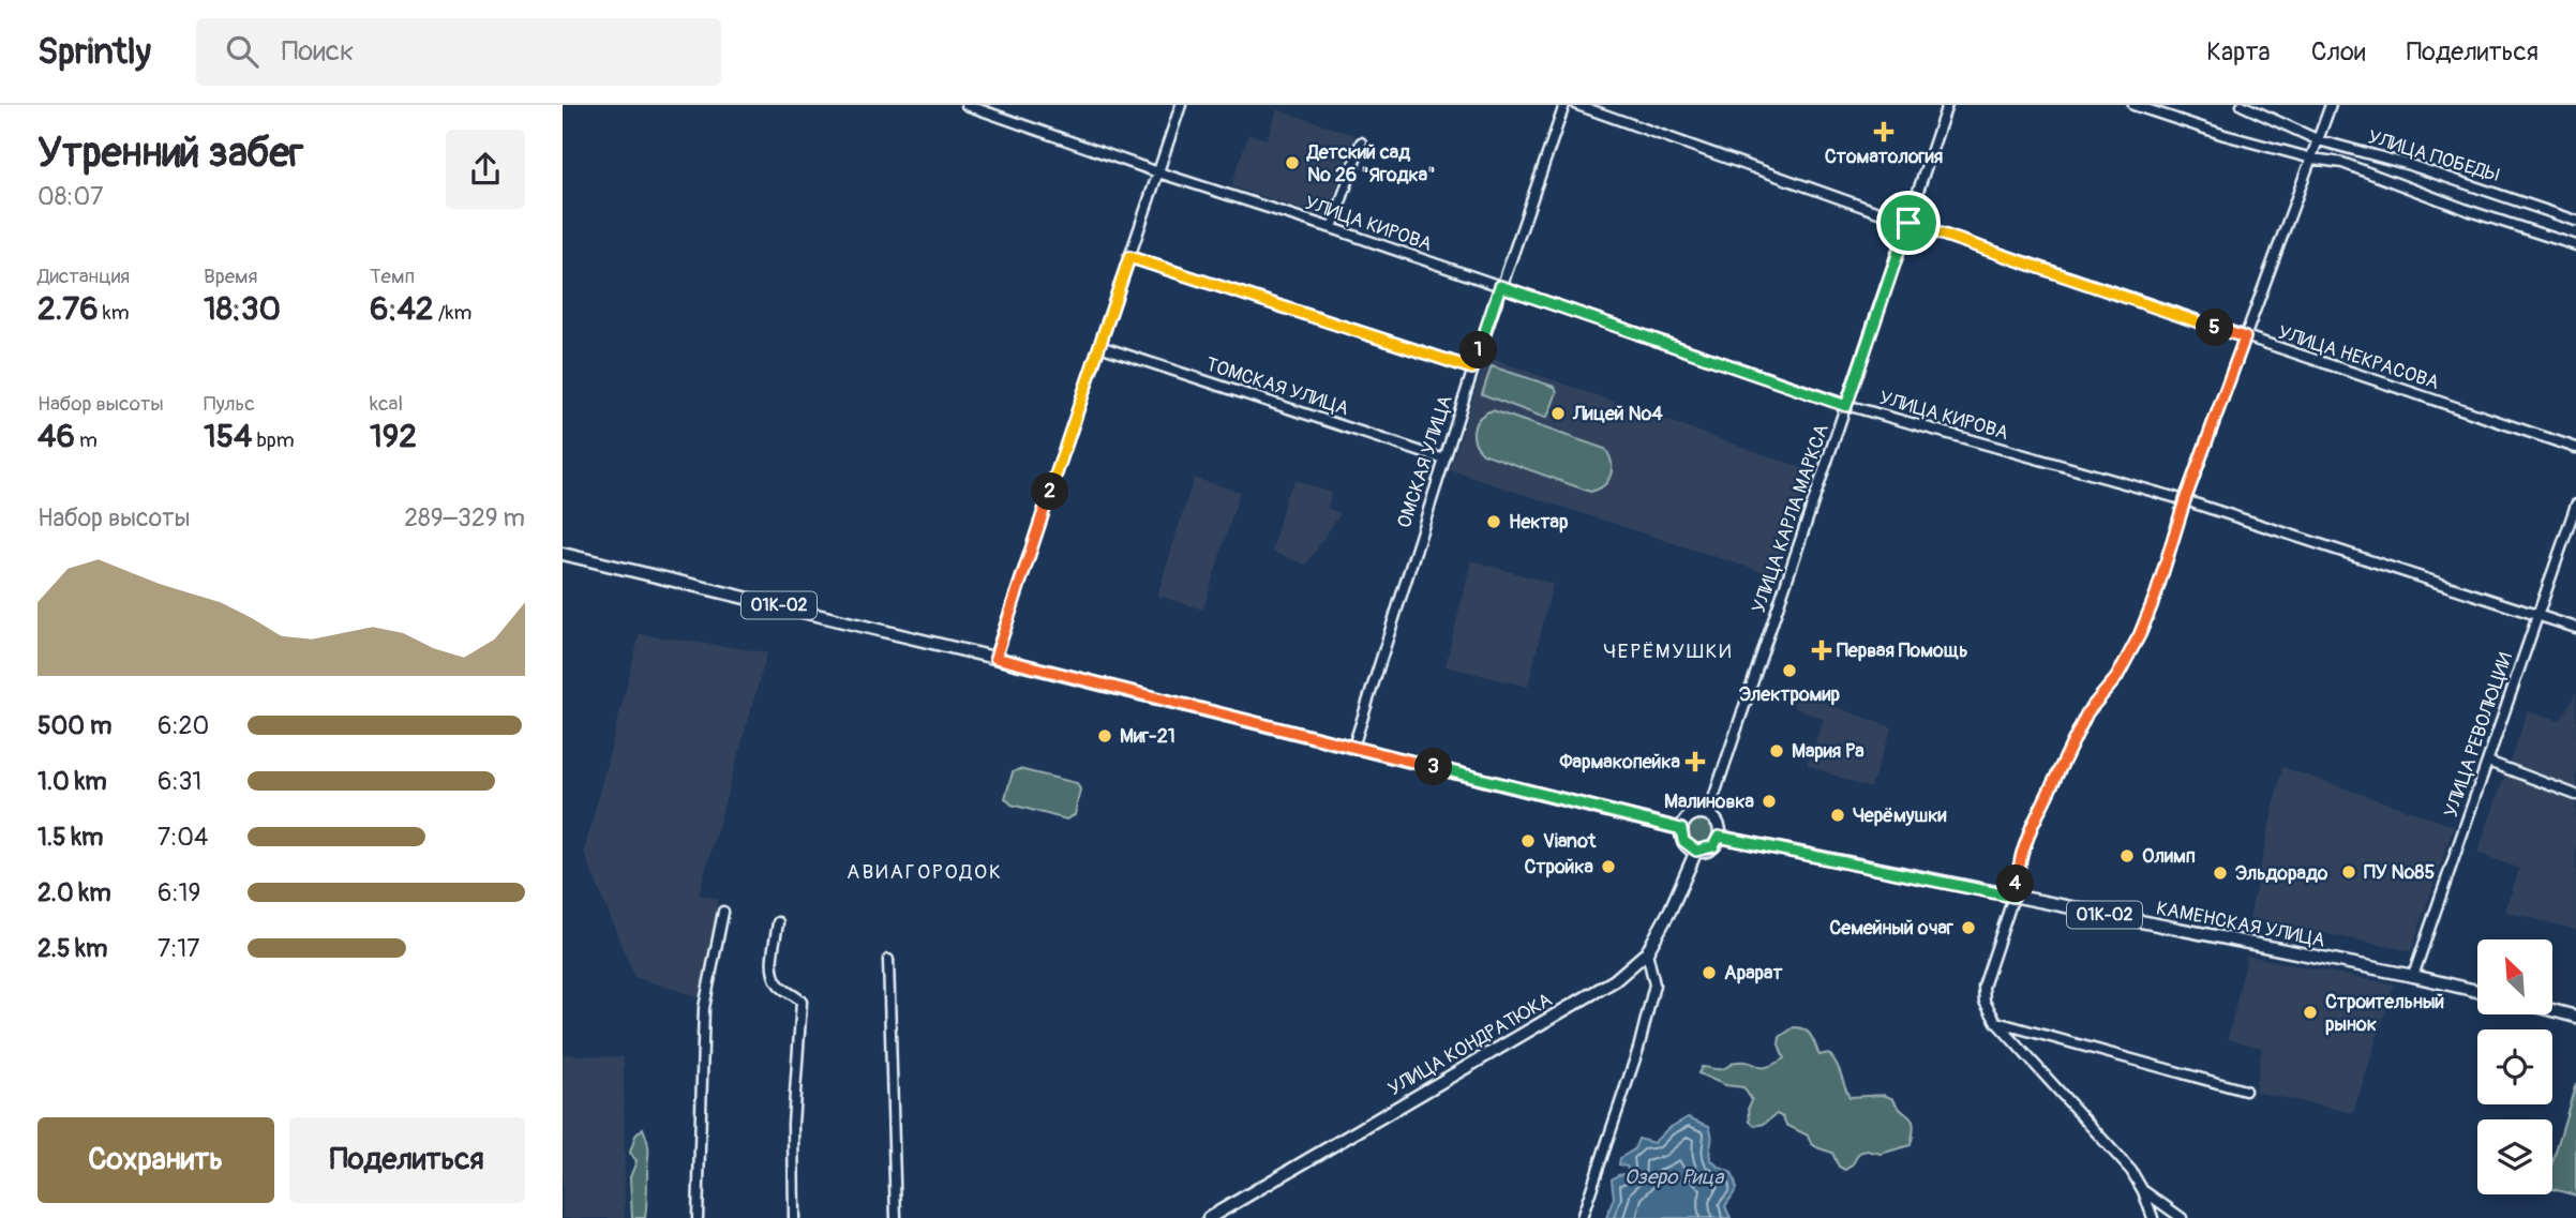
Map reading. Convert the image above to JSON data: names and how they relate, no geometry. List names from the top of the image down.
{
  "streets": {
    "main road": ["01К-02", "КАМЕНСКАЯ УЛИЦА", "УЛИЦА КОНДРАТЮКА"],
    "street": [
      "УЛИЦА ПОБЕДЫ",
      "УЛИЦА КИРОВА",
      "УЛИЦА НЕКРАСОВА",
      "ТОМСКАЯ УЛИЦА",
      "ОМСКАЯ УЛИЦА",
      "УЛИЦА КАРЛА МАРКСА",
      "УЛИЦА РЕВОЛЮЦИИ"
    ]
  },
  "crossings": [
    ["УЛИЦА КИРОВА", "ОМСКАЯ УЛИЦА"],
    ["УЛИЦА КИРОВА", "УЛИЦА КАРЛА МАРКСА"],
    ["УЛИЦА КИРОВА", "УЛИЦА РЕВОЛЮЦИИ"],
    ["УЛИЦА НЕКРАСОВА", "УЛИЦА КАРЛА МАРКСА"],
    ["ТОМСКАЯ УЛИЦА", "ОМСКАЯ УЛИЦА"],
    ["ОМСКАЯ УЛИЦА", "01К-02"],
    ["УЛИЦА КАРЛА МАРКСА", "01К-02"],
    ["УЛИЦА КАРЛА МАРКСА", "КАМЕНСКАЯ УЛИЦА"],
    ["УЛИЦА КАРЛА МАРКСА", "УЛИЦА КОНДРАТЮКА"],
    ["01К-02", "КАМЕНСКАЯ УЛИЦА"],
    ["01К-02", "УЛИЦА КОНДРАТЮКА"],
    ["УЛИЦА РЕВОЛЮЦИИ", "КАМЕНСКАЯ УЛИЦА"],
    ["КАМЕНСКАЯ УЛИЦА", "УЛИЦА КОНДРАТЮКА"]
  ],
  "districts": ["ЧЕРЁМУШКИ", "АВИАГОРОДОК"],
  "water": ["Озеро Рица"],
  "places": {
    "health": ["Стоматология", "Первая Помощь", "Фармакопейка"],
    "other": [
      "Детский сад № 26 \"Ягодка\"",
      "Лицей №4",
      "Нектар",
      "Электромир",
      "Миг-21",
      "Мария Ра",
      "Малиновка",
      "Черёмушки",
      "Vianot",
      "Олимп",
      "Стройка",
      "ПУ №85",
      "Эльдорадо",
      "Семейный очаг",
      "Арарат",
      "Строительный рынок"
    ]
  },
  "north": "top left",
  "page": {
    "header": "Sprintly",
    "search": "Поиск",
    "nav": ["Карта", "Слои", "Поделиться"],
    "heading": ["Утренний забег", "08:07"],
    "stats": [
      ["Дистанция", "2.76 km"],
      ["Время", "18:30"],
      ["Темп", "6:42 /km"],
      ["Набор высоты", "46 m"],
      ["Пульс", "154 bpm"],
      ["kcal", "192"]
    ],
    "pins": [
      "5",
      "1",
      "2",
      "3",
      "4"
    ],
    "chart": ["Набор высоты", "289–329 m"],
    "list": [
      {
        "name": "500 m",
        "note": "6:20"
      },
      {
        "name": "1.0 km",
        "note": "6:31"
      },
      {
        "name": "1.5 km",
        "note": "7:04"
      },
      {
        "name": "2.0 km",
        "note": "6:19"
      },
      {
        "name": "2.5 km",
        "note": "7:17"
      }
    ],
    "buttons": ["Сохранить", "Поделиться"]
  }
}
